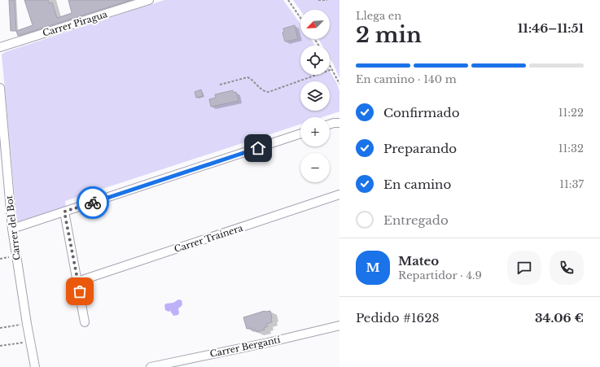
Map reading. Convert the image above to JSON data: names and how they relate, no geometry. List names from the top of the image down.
{
  "streets": {
    "street": [
      "Carrer Piragua",
      "Carrer del Bot",
      "Carrer Trainera",
      "Carrer Bergantí"
    ]
  },
  "north": "bottom left",
  "page": {
    "heading": ["2 min", "Llega en", "11:46–11:51"],
    "panel": [
      "Mateo",
      "Repartidor · 4.9",
      "Pedido #1628",
      "34.06 €"
    ],
    "map_buttons": ["+", "−"],
    "bar": "En camino · 140 m",
    "list": [
      ["Confirmado", "11:22"],
      ["Preparando", "11:32"],
      ["En camino", "11:37"],
      "Entregado"
    ],
    "round": "M"
  }
}
